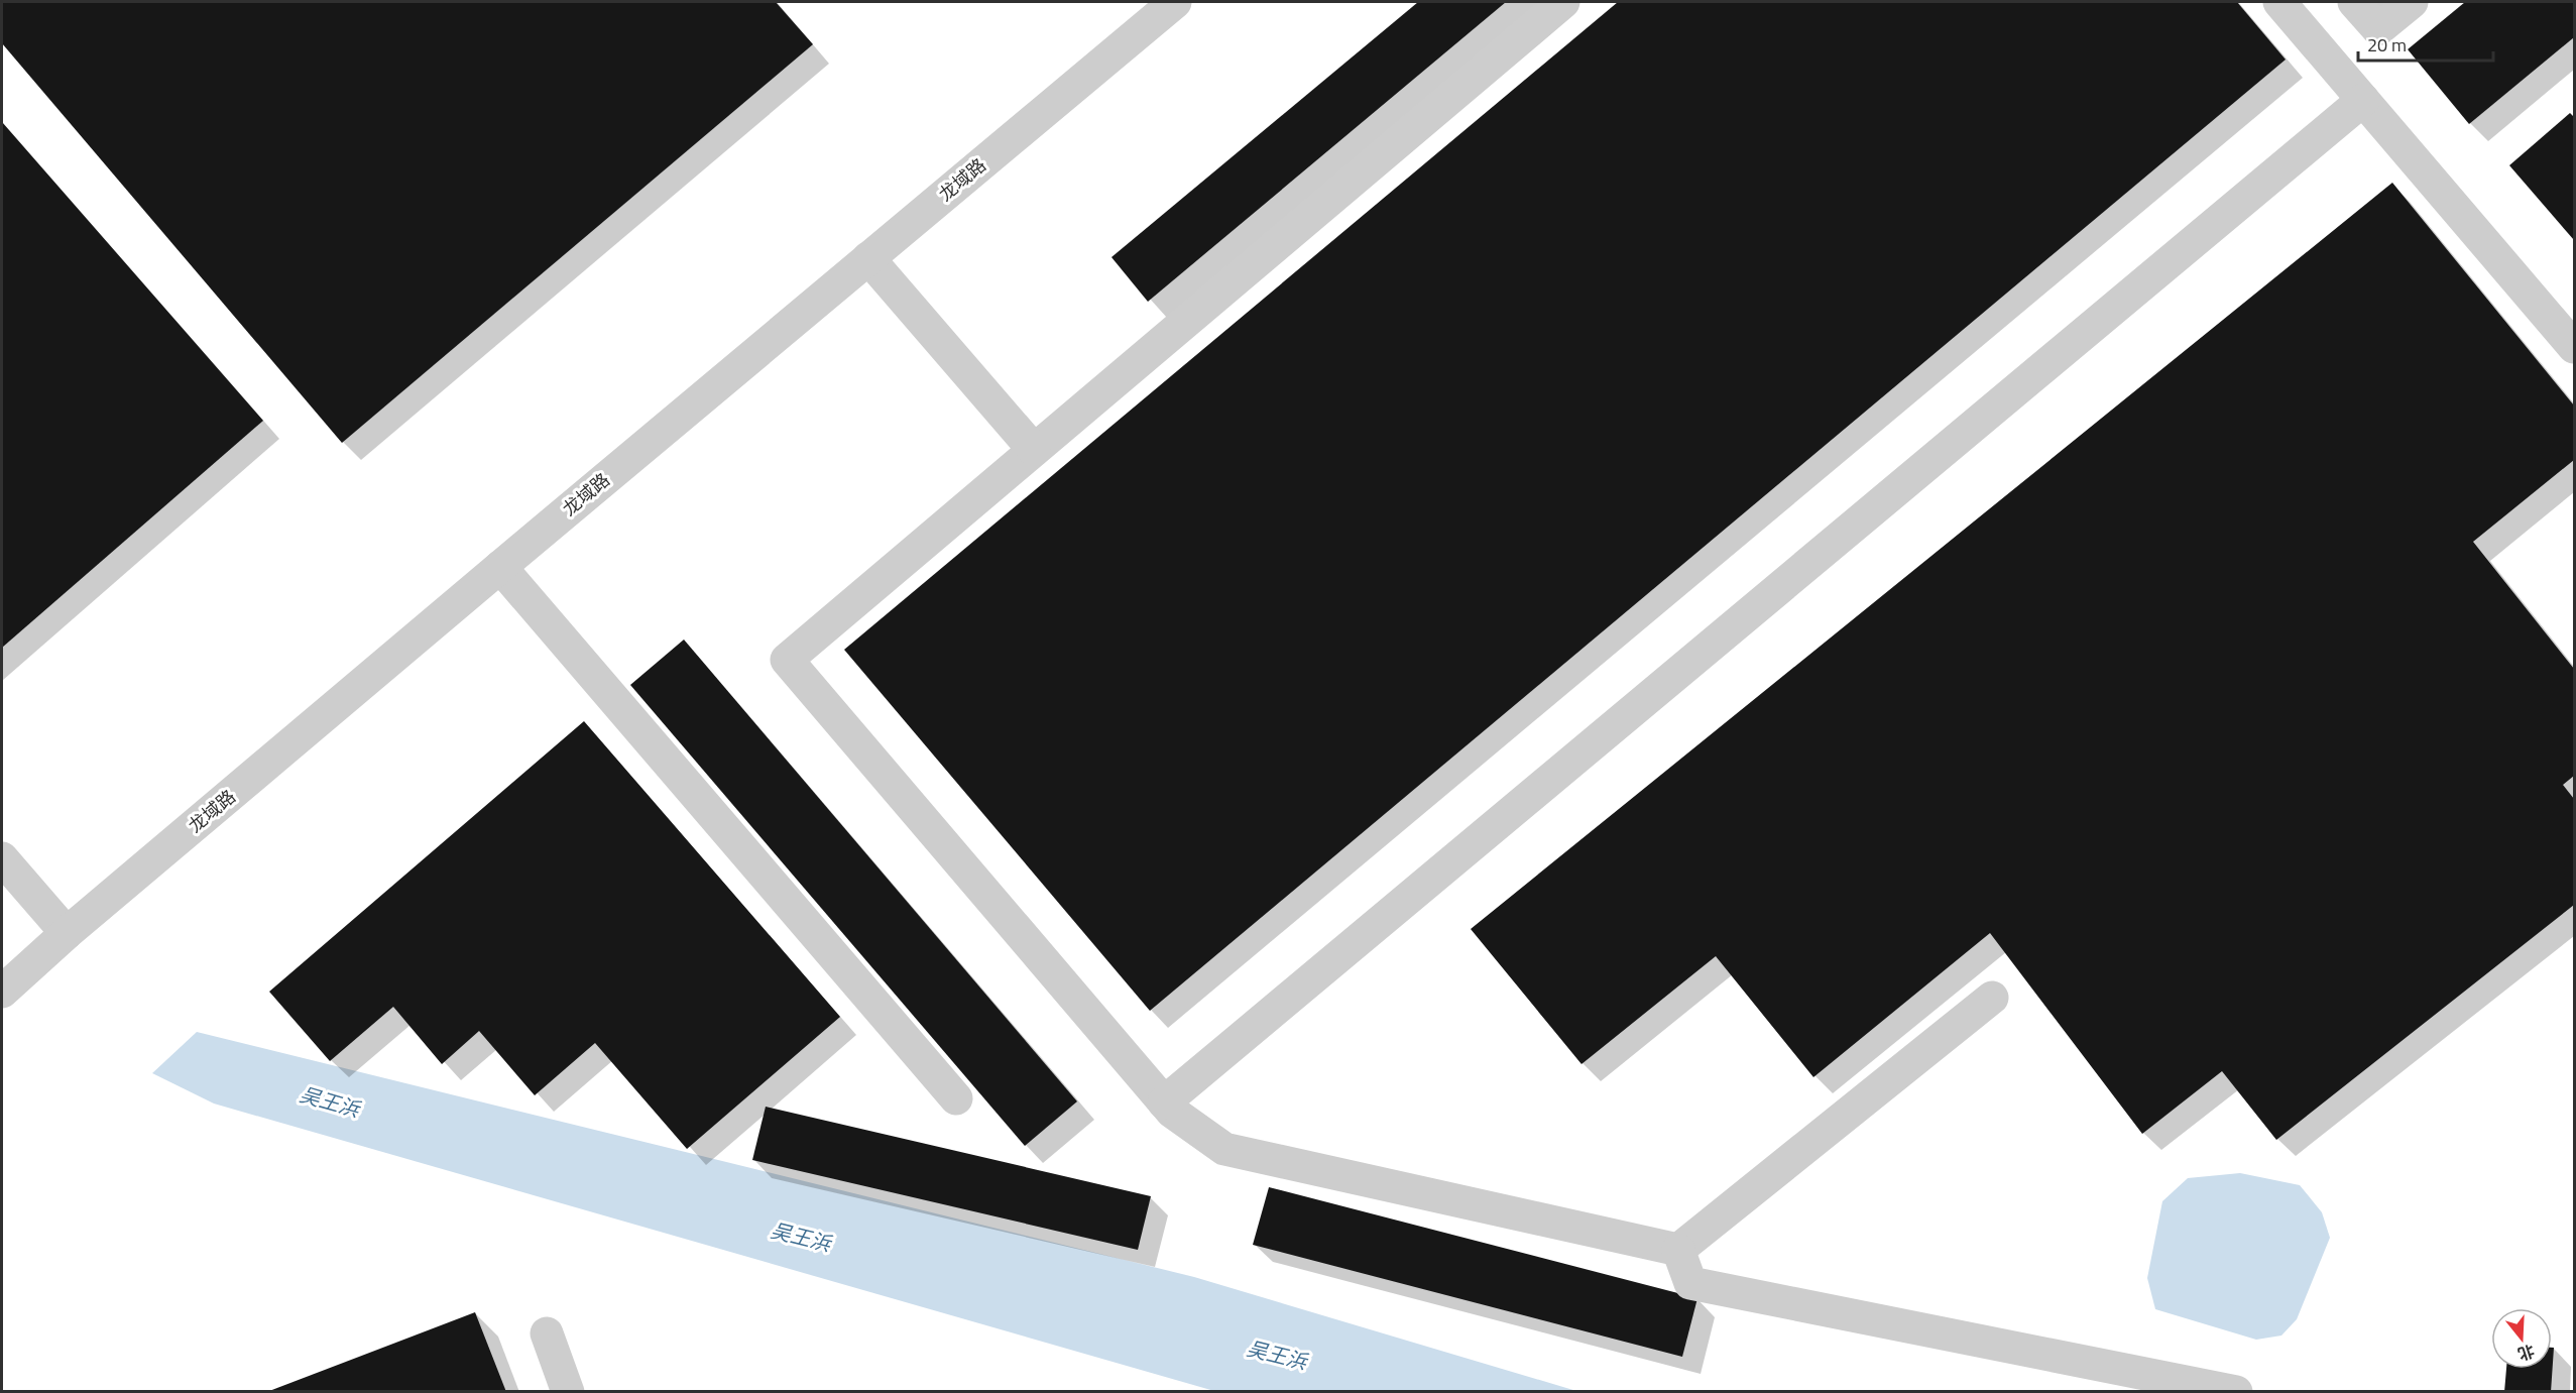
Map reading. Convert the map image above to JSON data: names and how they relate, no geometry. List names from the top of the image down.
{
  "streets": {
    "street": ["龙域路"]
  },
  "water": ["吴王浜"],
  "scale_bar": "20 m",
  "north": "bottom"
}
